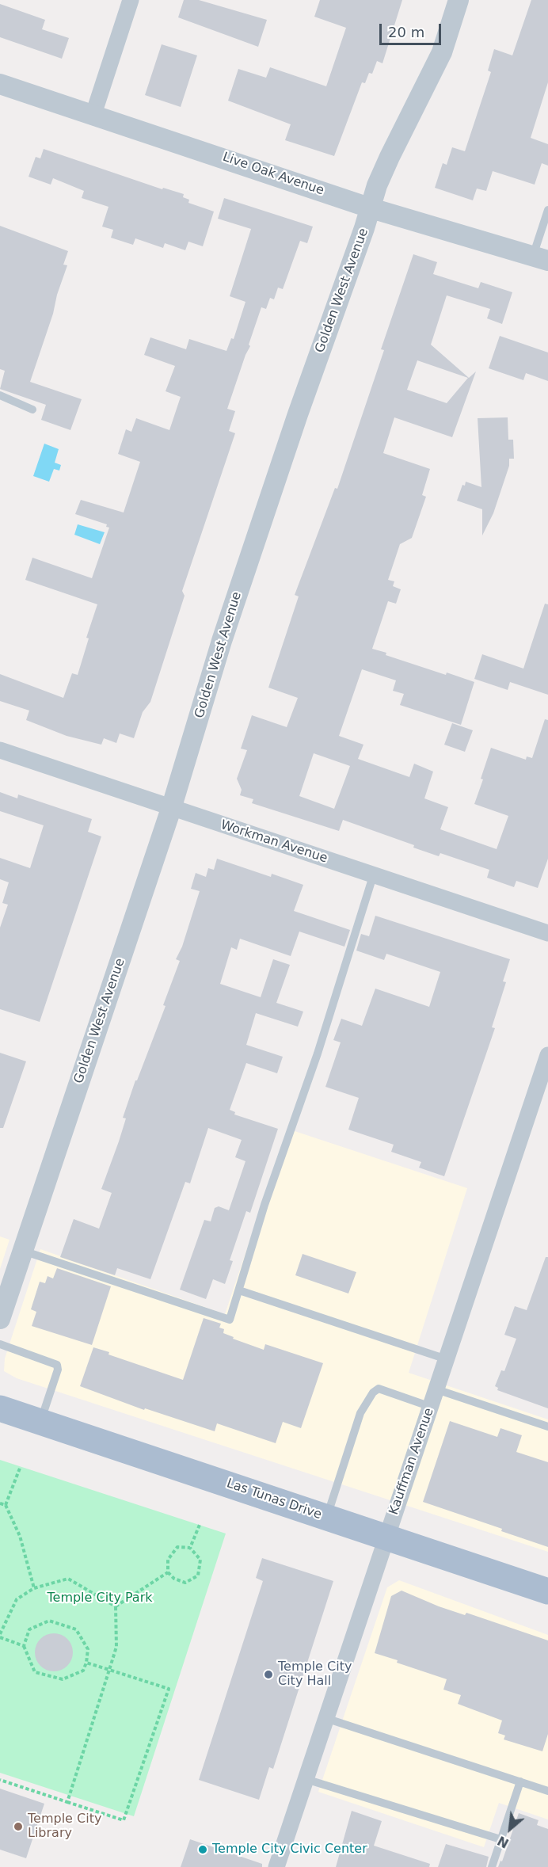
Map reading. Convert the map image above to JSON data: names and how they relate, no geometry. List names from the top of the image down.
{
  "streets": {
    "main road": ["Las Tunas Drive"],
    "street": [
      "Live Oak Avenue",
      "Golden West Avenue",
      "Workman Avenue",
      "Kauffman Avenue"
    ]
  },
  "crossings": [
    ["Live Oak Avenue", "Golden West Avenue"],
    ["Golden West Avenue", "Workman Avenue"],
    ["Kauffman Avenue", "Las Tunas Drive"]
  ],
  "parks": ["Temple City Park"],
  "places": ["Temple City City Hall", "Temple City Library", "Temple City Civic Center"],
  "scale_bar": "20 m",
  "north": "bottom left"
}
